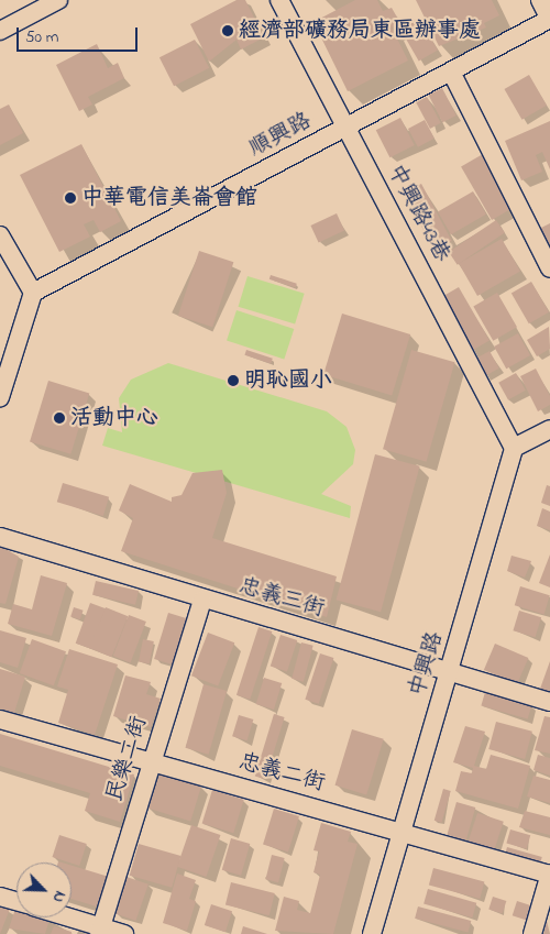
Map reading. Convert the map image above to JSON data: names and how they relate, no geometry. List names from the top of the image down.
{
  "streets": {
    "street": [
      "順興路",
      "中興路43巷",
      "忠義三街",
      "中興路",
      "民樂二街",
      "忠義二街"
    ]
  },
  "crossings": [
    ["順興路", "中興路43巷"],
    ["中興路43巷", "中興路"],
    ["忠義三街", "中興路"],
    ["忠義三街", "民樂二街"],
    ["中興路", "忠義二街"],
    ["民樂二街", "忠義二街"]
  ],
  "places": [
    "經濟部礦務局東區辦事處",
    "中華電信美崙會館",
    "明恥國小",
    "活動中心"
  ],
  "scale_bar": "50 m",
  "north": "bottom right"
}
